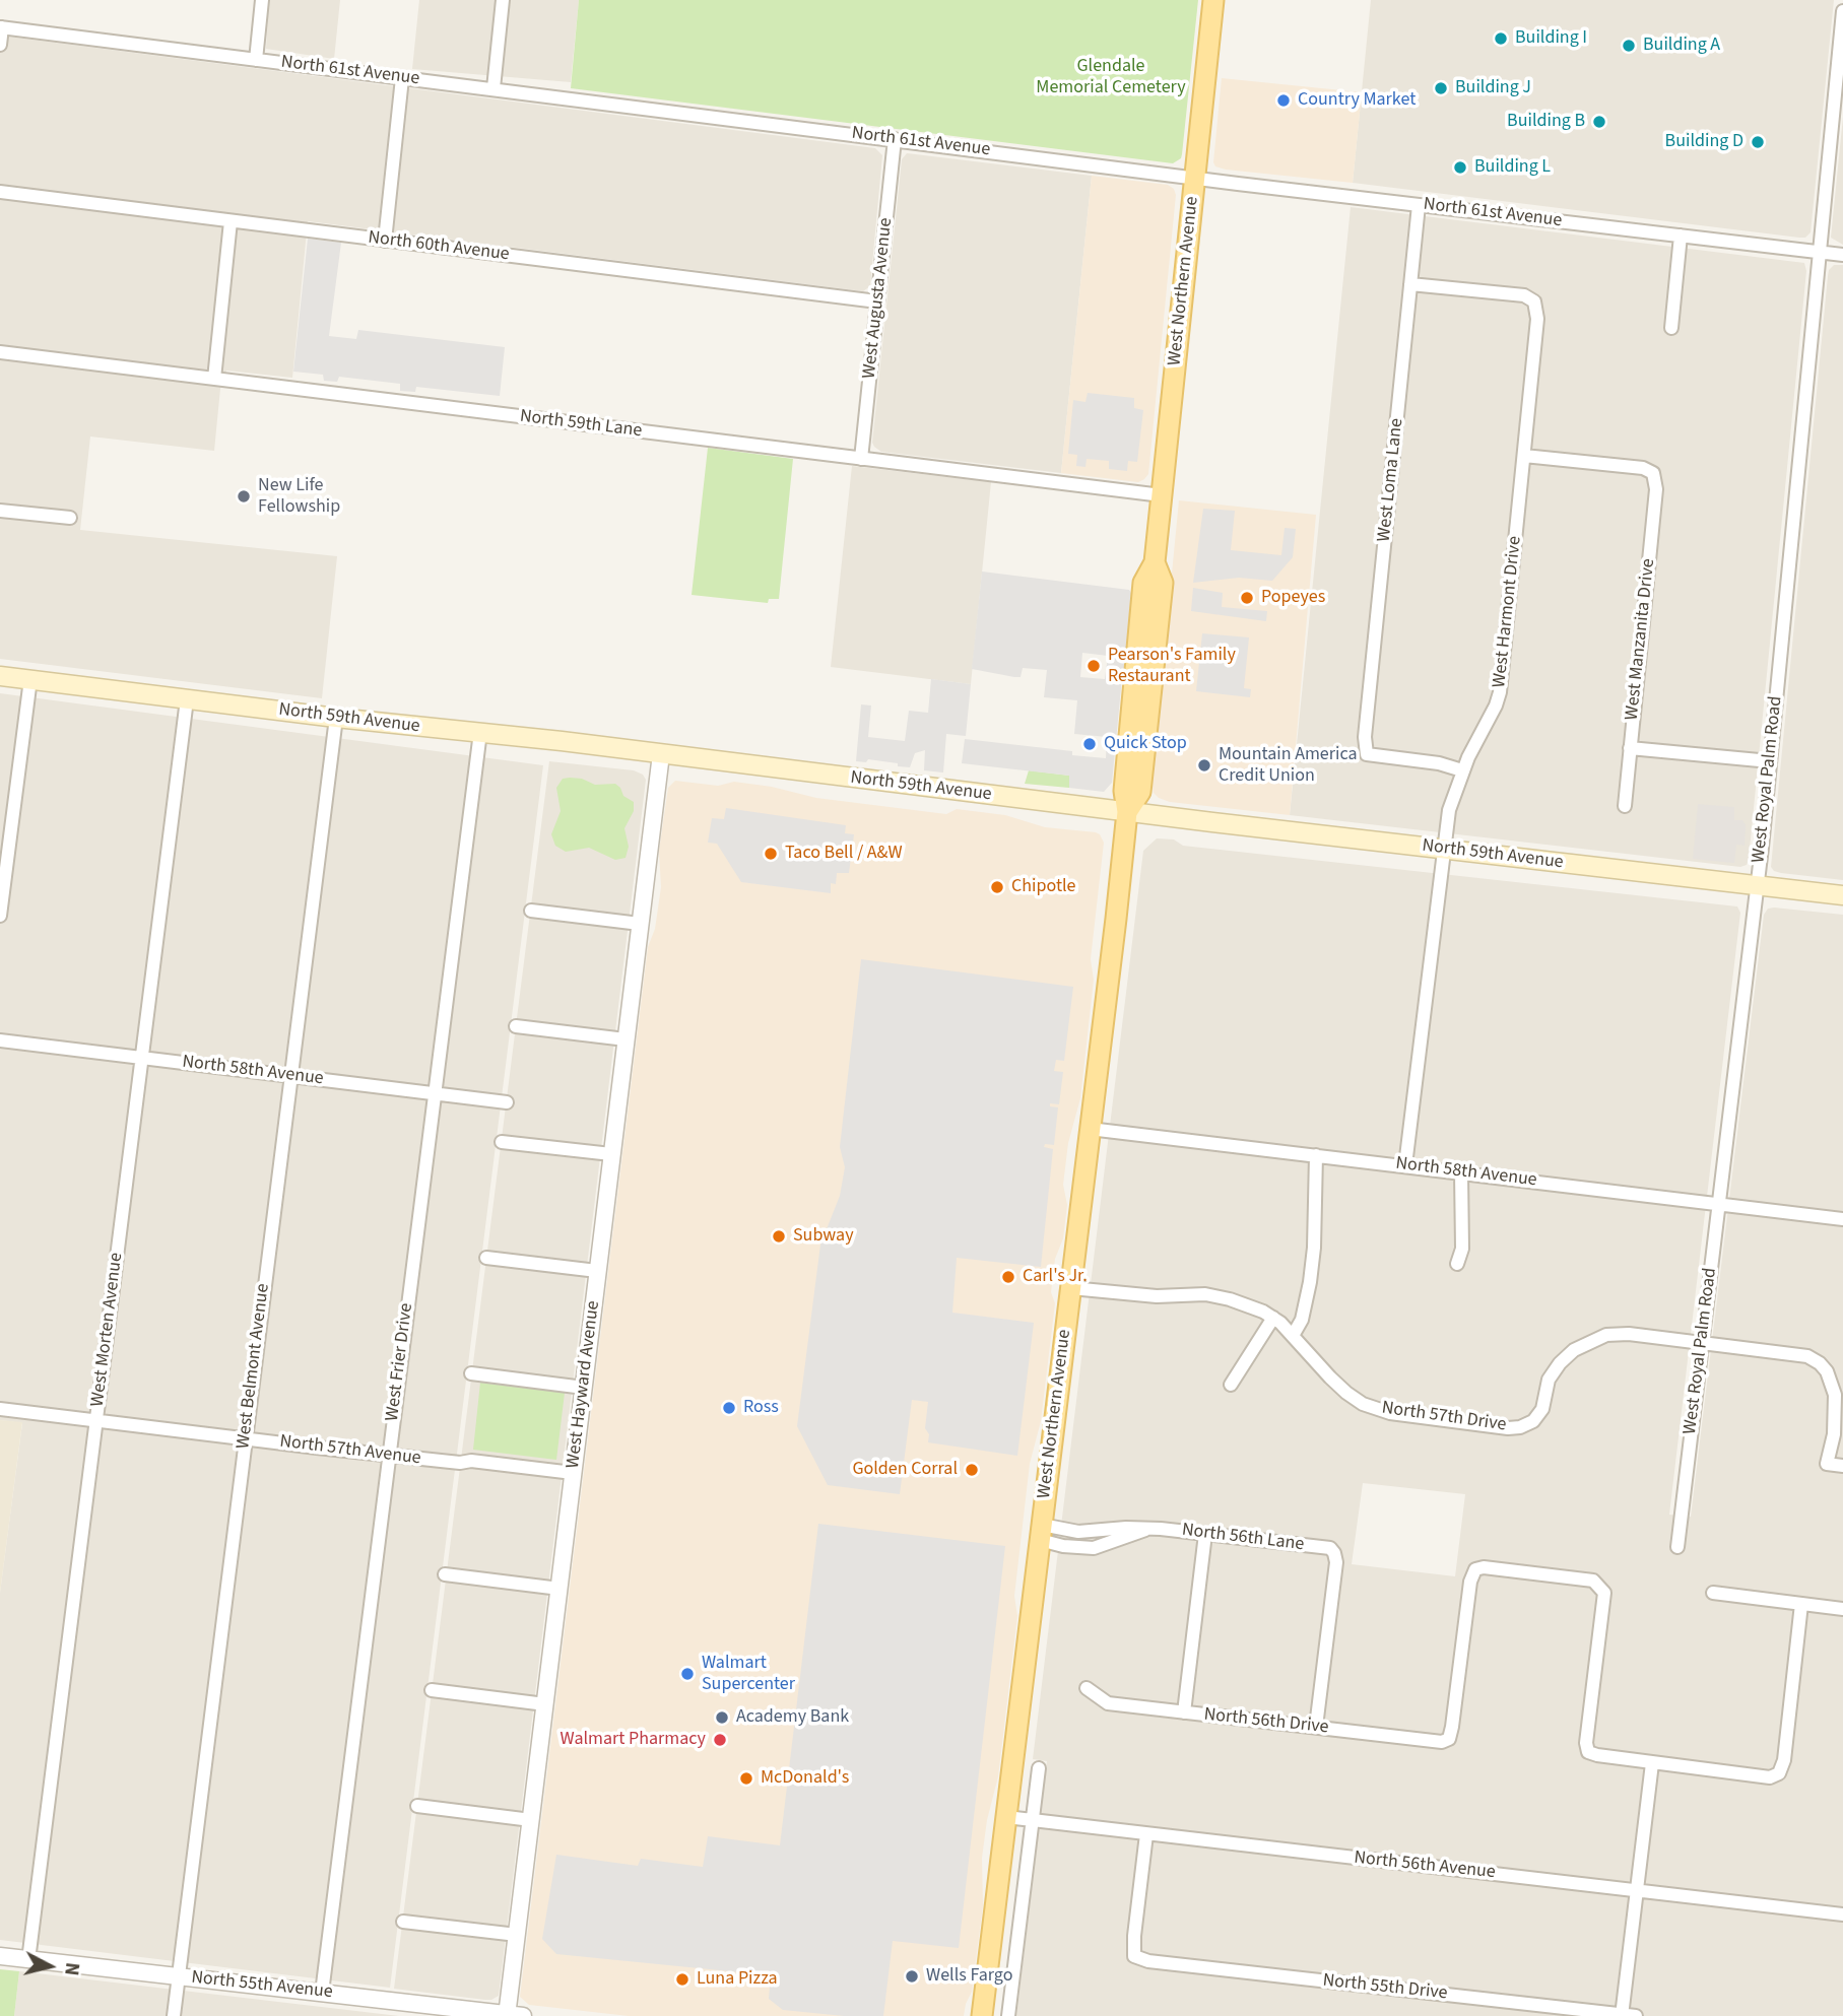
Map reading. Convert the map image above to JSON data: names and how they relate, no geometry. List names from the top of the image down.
{
  "streets": {
    "main road": ["West Northern Avenue", "North 59th Avenue"],
    "street": [
      "North 61st Avenue",
      "North 60th Avenue",
      "West Augusta Avenue",
      "North 59th Lane",
      "West Loma Lane",
      "West Harmont Drive",
      "West Manzanita Drive",
      "West Royal Palm Road",
      "North 58th Avenue",
      "West Morten Avenue",
      "West Frier Drive",
      "West Belmont Avenue",
      "West Hayward Avenue",
      "North 57th Drive",
      "North 57th Avenue",
      "North 56th Lane",
      "North 56th Drive",
      "North 56th Avenue",
      "North 55th Avenue",
      "North 55th Drive"
    ]
  },
  "crossings": [
    ["North 61st Avenue", "West Northern Avenue"],
    ["North 61st Avenue", "West Augusta Avenue"],
    ["North 61st Avenue", "West Loma Lane"],
    ["North 61st Avenue", "West Royal Palm Road"],
    ["North 60th Avenue", "West Augusta Avenue"],
    ["West Northern Avenue", "North 59th Lane"],
    ["West Northern Avenue", "North 59th Avenue"],
    ["West Northern Avenue", "North 58th Avenue"],
    ["West Northern Avenue", "North 57th Drive"],
    ["West Northern Avenue", "North 56th Lane"],
    ["West Northern Avenue", "North 56th Avenue"],
    ["West Augusta Avenue", "North 59th Lane"],
    ["West Loma Lane", "West Harmont Drive"],
    ["West Harmont Drive", "West Manzanita Drive"],
    ["West Harmont Drive", "North 59th Avenue"],
    ["West Harmont Drive", "North 58th Avenue"],
    ["North 59th Avenue", "West Royal Palm Road"],
    ["North 59th Avenue", "West Morten Avenue"],
    ["North 59th Avenue", "West Frier Drive"],
    ["North 59th Avenue", "West Belmont Avenue"],
    ["North 59th Avenue", "West Hayward Avenue"],
    ["West Royal Palm Road", "North 58th Avenue"],
    ["West Royal Palm Road", "North 57th Drive"],
    ["North 58th Avenue", "West Morten Avenue"],
    ["North 58th Avenue", "West Frier Drive"],
    ["North 58th Avenue", "West Belmont Avenue"],
    ["West Morten Avenue", "North 57th Avenue"],
    ["West Morten Avenue", "North 55th Avenue"],
    ["West Frier Drive", "North 57th Avenue"],
    ["West Frier Drive", "North 55th Avenue"],
    ["West Belmont Avenue", "North 57th Avenue"],
    ["West Belmont Avenue", "North 55th Avenue"],
    ["West Hayward Avenue", "North 57th Avenue"],
    ["West Hayward Avenue", "North 55th Avenue"],
    ["North 56th Lane", "North 56th Drive"],
    ["North 56th Avenue", "North 55th Drive"]
  ],
  "parks": ["Glendale Memorial Cemetery"],
  "places": [
    "Building I",
    "Building A",
    "Building J",
    "Country Market",
    "Building B",
    "Building D",
    "Building L",
    "New Life Fellowship",
    "Popeyes",
    "Pearson's Family Restaurant",
    "Quick Stop",
    "Mountain America Credit Union",
    "Taco Bell / A&W",
    "Chipotle",
    "Subway",
    "Carl's Jr.",
    "Ross",
    "Golden Corral",
    "Walmart Supercenter",
    "Academy Bank",
    "Walmart Pharmacy",
    "McDonald's",
    "Wells Fargo",
    "Luna Pizza"
  ],
  "north": "right"
}
